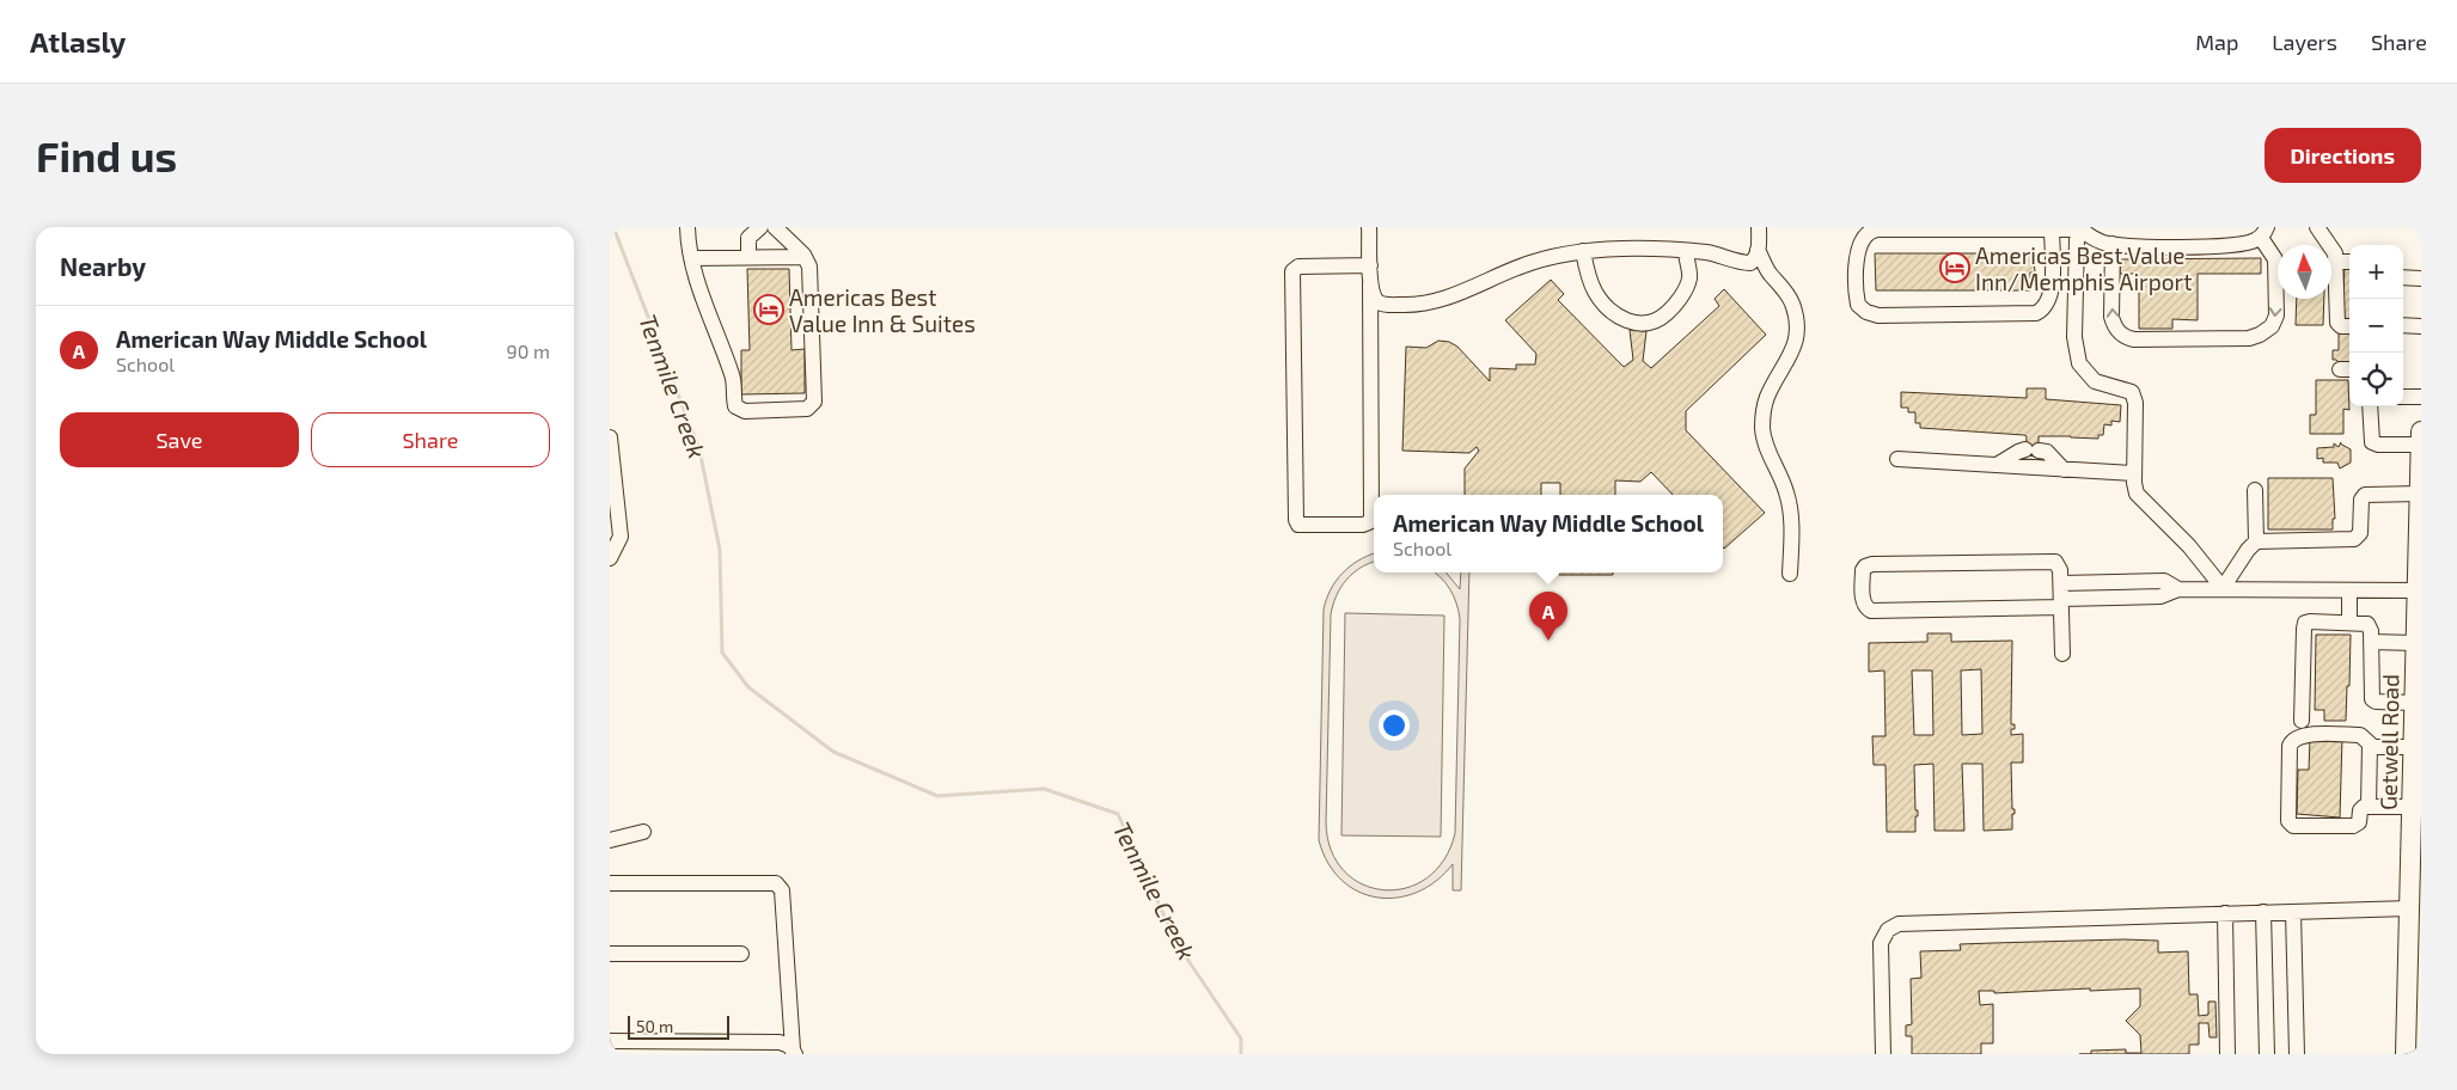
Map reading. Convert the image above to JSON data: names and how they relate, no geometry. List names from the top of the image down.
{
  "streets": {
    "main road": ["Getwell Road"]
  },
  "water": ["Tenmile Creek"],
  "places": {
    "hotel": ["Americas Best Value Inn/Memphis Airport", "Americas Best Value Inn & Suites"]
  },
  "scale_bar": "50 m",
  "north": "top",
  "page": {
    "header": "Atlasly",
    "nav": ["Map", "Layers", "Share"],
    "buttons": [
      "Directions",
      ["Save", "Share"]
    ],
    "title": "Find us",
    "heading": "Nearby",
    "map_buttons": ["+", "−"],
    "list": [
      {
        "mark": "A",
        "name": "American Way Middle School",
        "note": "School",
        "value": "90 m"
      }
    ],
    "popup": ["American Way Middle School", "School"],
    "pins": "A",
    "scale": "50 m"
  }
}
